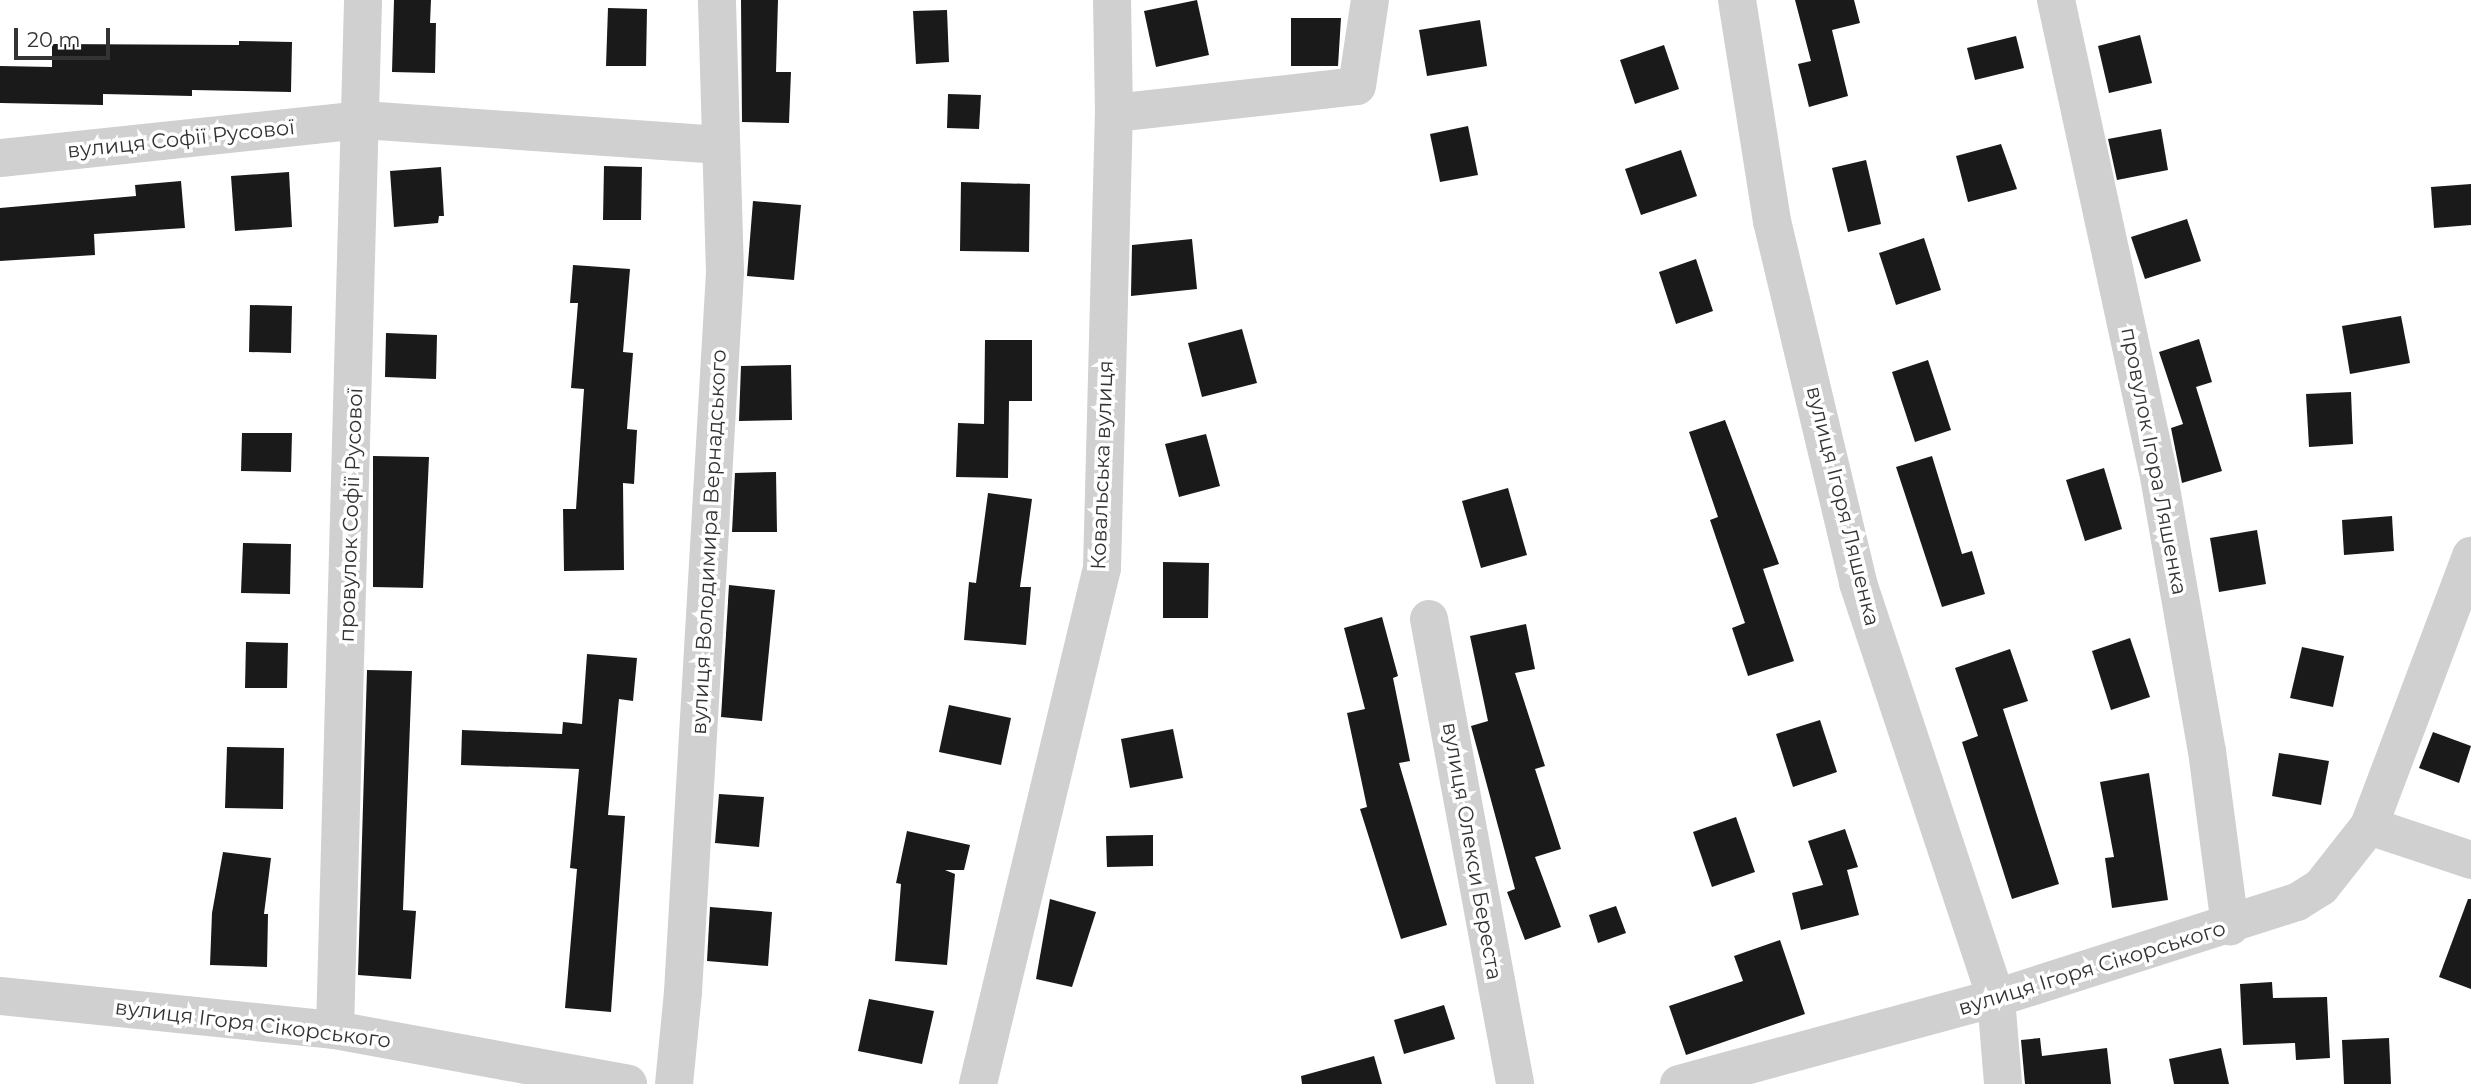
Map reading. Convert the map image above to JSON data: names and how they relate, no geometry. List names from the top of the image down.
{
  "streets": {
    "street": [
      "вулиця Софії Русової",
      "провулок Ігора Ляшенка",
      "Ковальська вулиця",
      "вулиця Ігоря Ляшенка",
      "провулок Софії Русової",
      "вулиця Володимира Вернадського",
      "вулиця Олекси Береста",
      "вулиця Ігоря Сікорського"
    ]
  },
  "crossings": [
    ["вулиця Софії Русової", "провулок Софії Русової"],
    ["вулиця Софії Русової", "вулиця Володимира Вернадського"],
    ["провулок Ігора Ляшенка", "вулиця Ігоря Сікорського"],
    ["вулиця Ігоря Ляшенка", "вулиця Ігоря Сікорського"],
    ["провулок Софії Русової", "вулиця Ігоря Сікорського"]
  ],
  "scale_bar": "20 m"
}
